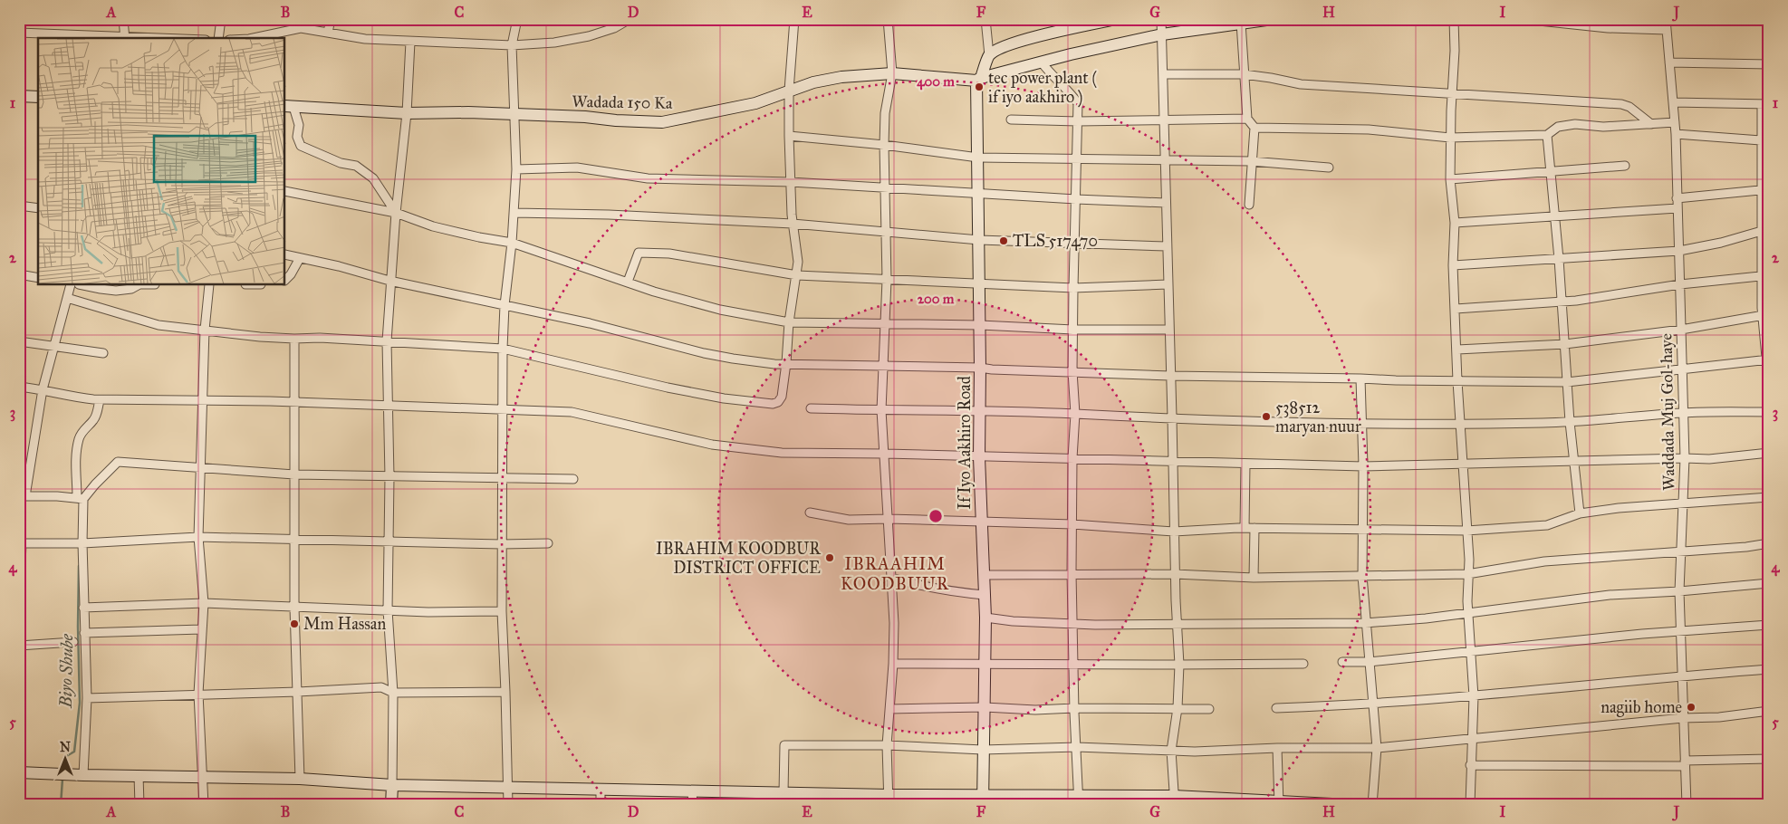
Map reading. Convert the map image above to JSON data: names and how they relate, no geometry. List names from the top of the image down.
{
  "streets": {
    "street": ["Wadada 150 Ka", "Waddada Muj Gol-haye", "If Iyo Aakhiro Road"]
  },
  "crossings": [
    ["Wadada 150 Ka", "If Iyo Aakhiro Road"]
  ],
  "districts": ["IBRAAHIM KOODBUUR"],
  "water": ["Biyo Shube"],
  "places": [
    "tec power plant ( if iyo aakhiro )",
    "TLS 517470",
    "538512 maryan nuur",
    "IBRAHIM KOODBUR DISTRICT OFFICE",
    "Mm Hassan",
    "nagiib home"
  ],
  "north": "top",
  "grid": {
    "columns": [
      "A",
      "B",
      "C",
      "D",
      "E",
      "F",
      "G",
      "H",
      "I",
      "J"
    ],
    "rows": [
      "1",
      "2",
      "3",
      "4",
      "5"
    ]
  },
  "rings": ["400 m", "200 m"]
}
